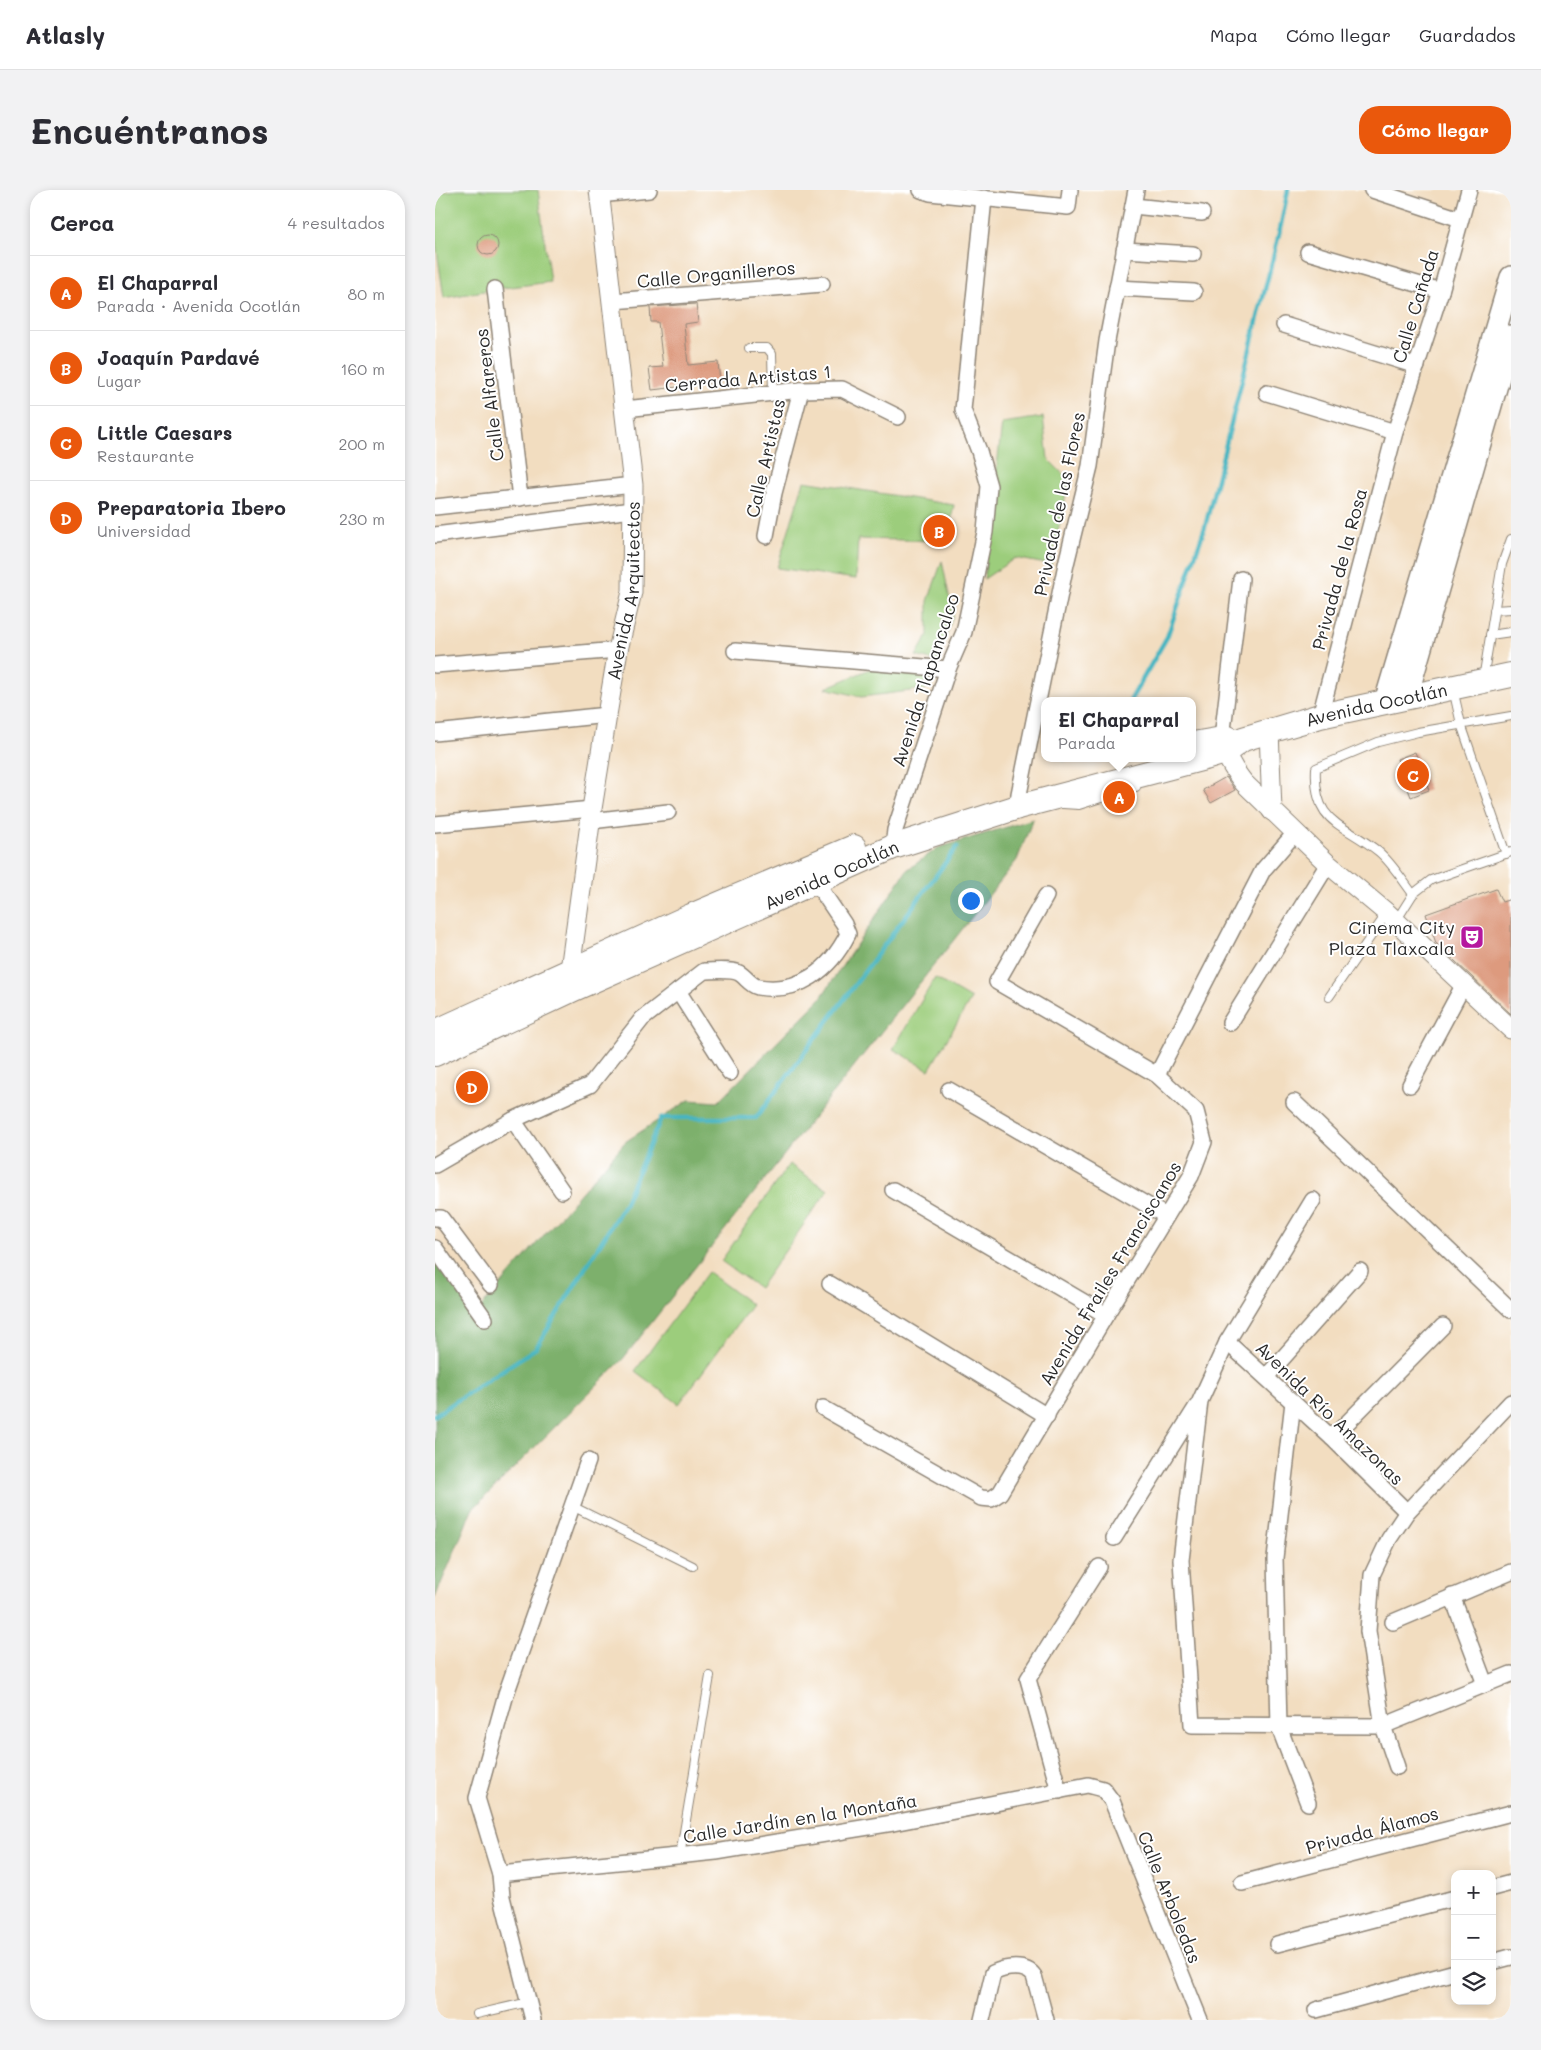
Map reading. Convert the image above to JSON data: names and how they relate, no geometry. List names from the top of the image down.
{
  "streets": {
    "main road": ["Avenida Ocotlán"],
    "street": [
      "Calle Organilleros",
      "Calle Cañada",
      "Cerrada Artistas 1",
      "Calle Alfareros",
      "Calle Artistas",
      "Privada de las Flores",
      "Privada de la Rosa",
      "Avenida Arquitectos",
      "Avenida Tlapancalco",
      "Avenida Frailes Franciscanos",
      "Avenida Río Amazonas",
      "Calle Jardín en la Montaña",
      "Privada Álamos",
      "Calle Arboledas"
    ]
  },
  "crossings": [
    ["Calle Organilleros", "Avenida Arquitectos"],
    ["Calle Cañada", "Privada de la Rosa"],
    ["Cerrada Artistas 1", "Calle Artistas"],
    ["Cerrada Artistas 1", "Avenida Arquitectos"],
    ["Privada de las Flores", "Avenida Ocotlán"],
    ["Privada de la Rosa", "Avenida Ocotlán"],
    ["Avenida Arquitectos", "Avenida Ocotlán"],
    ["Avenida Tlapancalco", "Avenida Ocotlán"],
    ["Calle Jardín en la Montaña", "Calle Arboledas"]
  ],
  "places": {
    "theatre": ["Cinema City Plaza Tlaxcala"]
  },
  "page": {
    "header": "Atlasly",
    "nav": ["Mapa", "Cómo llegar", "Guardados"],
    "buttons": "Cómo llegar",
    "title": "Encuéntranos",
    "heading": ["Cerca", "4 resultados"],
    "list": [
      {
        "mark": "A",
        "name": "El Chaparral",
        "note": "Parada · Avenida Ocotlán",
        "value": "80 m"
      },
      {
        "mark": "B",
        "name": "Joaquín Pardavé",
        "note": "Lugar",
        "value": "160 m"
      },
      {
        "mark": "C",
        "name": "Little Caesars",
        "note": "Restaurante",
        "value": "200 m"
      },
      {
        "mark": "D",
        "name": "Preparatoria Ibero",
        "note": "Universidad",
        "value": "230 m"
      }
    ],
    "pins": [
      "B",
      "C",
      "A",
      "D"
    ],
    "popup": ["El Chaparral", "Parada"],
    "map_buttons": ["+", "−"]
  }
}
